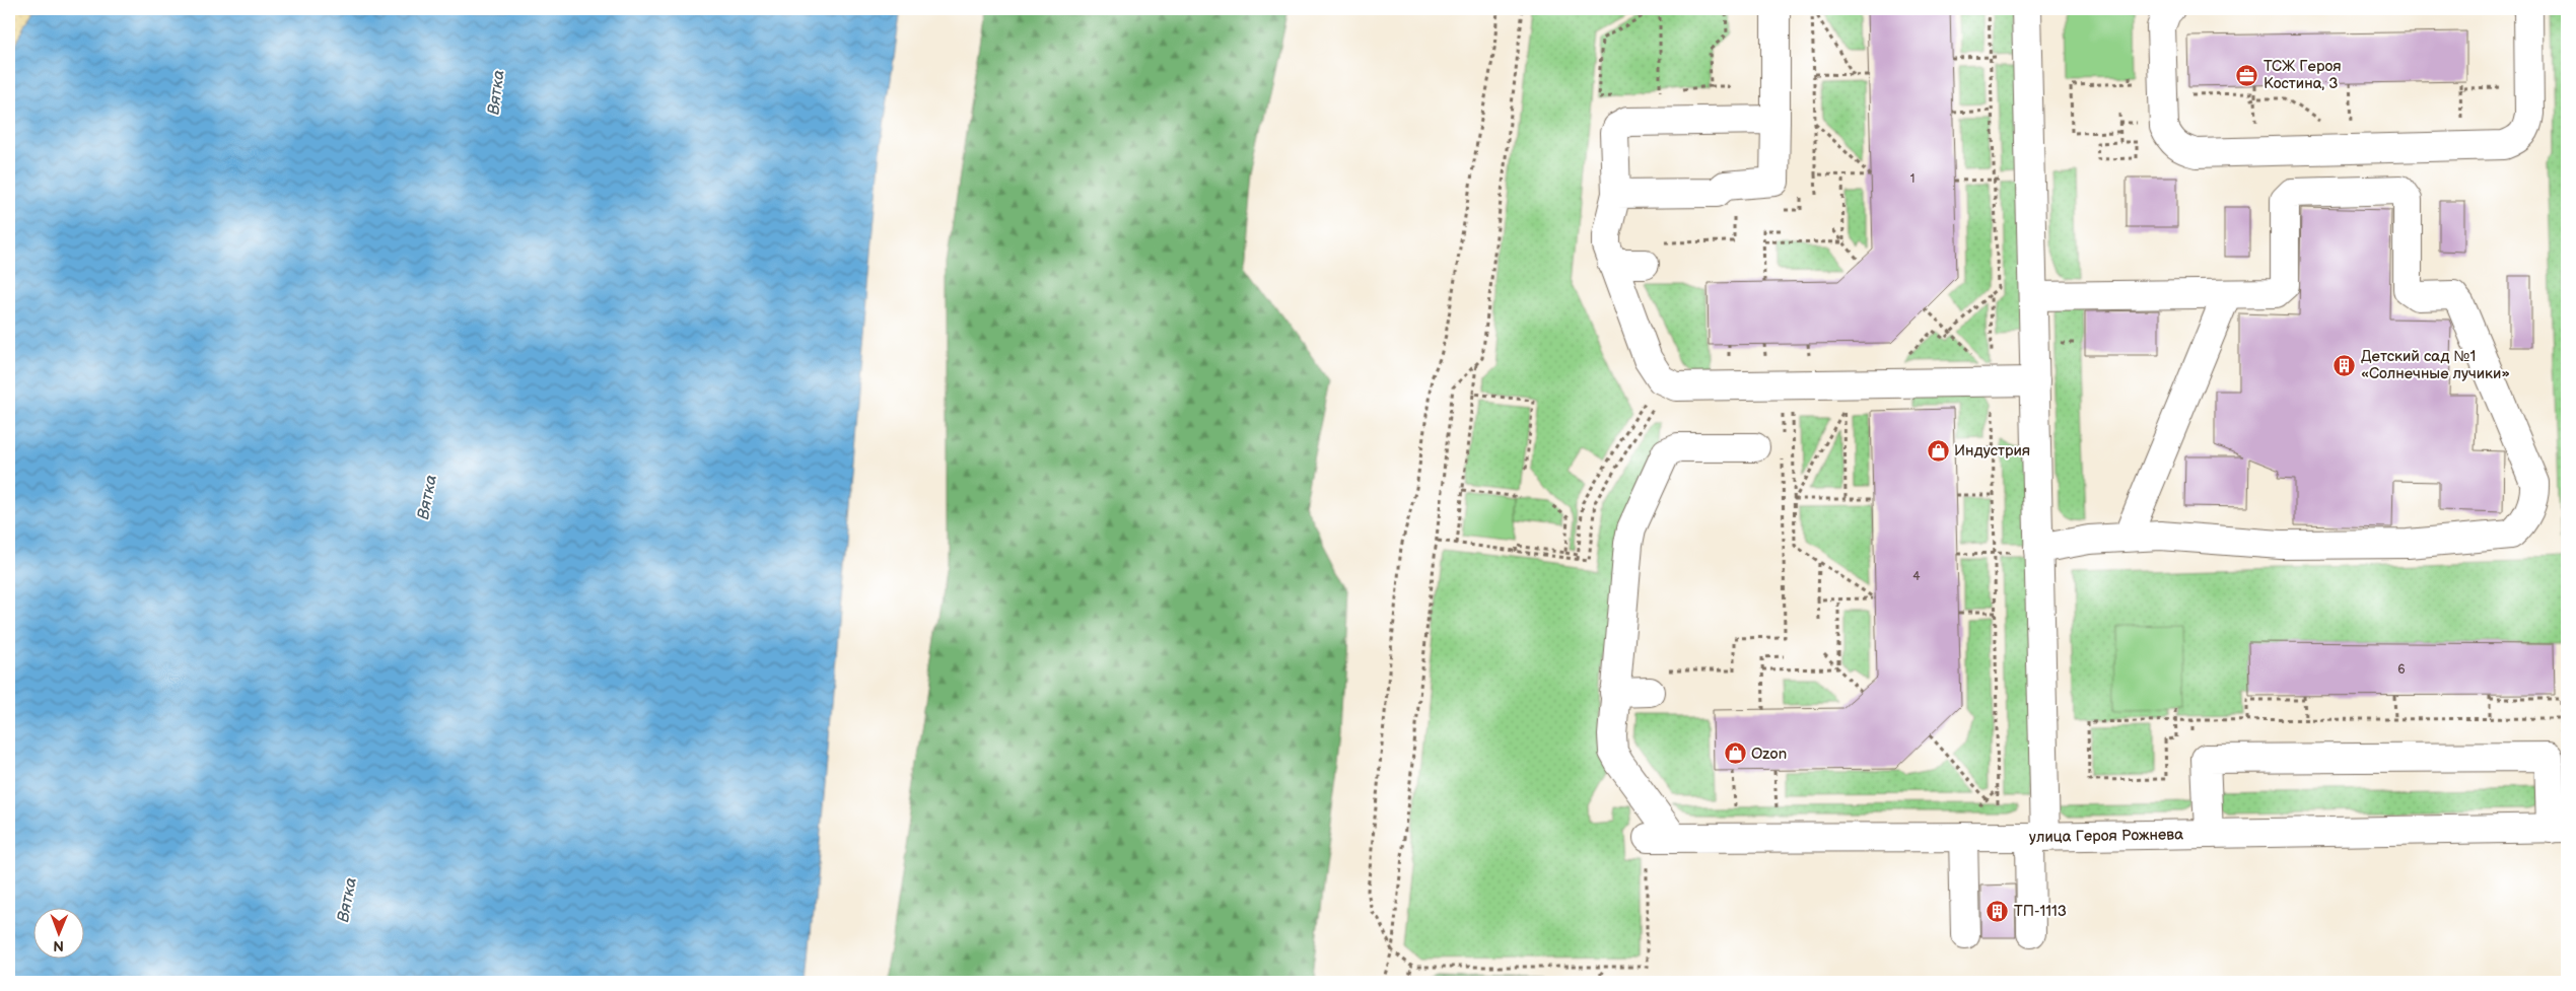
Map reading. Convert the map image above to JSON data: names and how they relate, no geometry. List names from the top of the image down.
{
  "streets": {
    "street": ["улица Героя Рожнева"]
  },
  "water": ["Вятка"],
  "places": {
    "office": ["ТСЖ Героя Костина, 3"],
    "building": ["Детский сад №1 «Солнечные лучики»", "ТП-1113"],
    "shop": ["Индустрия", "Ozon"]
  },
  "house_numbers": ["1", "4", "6"],
  "north": "bottom"
}
